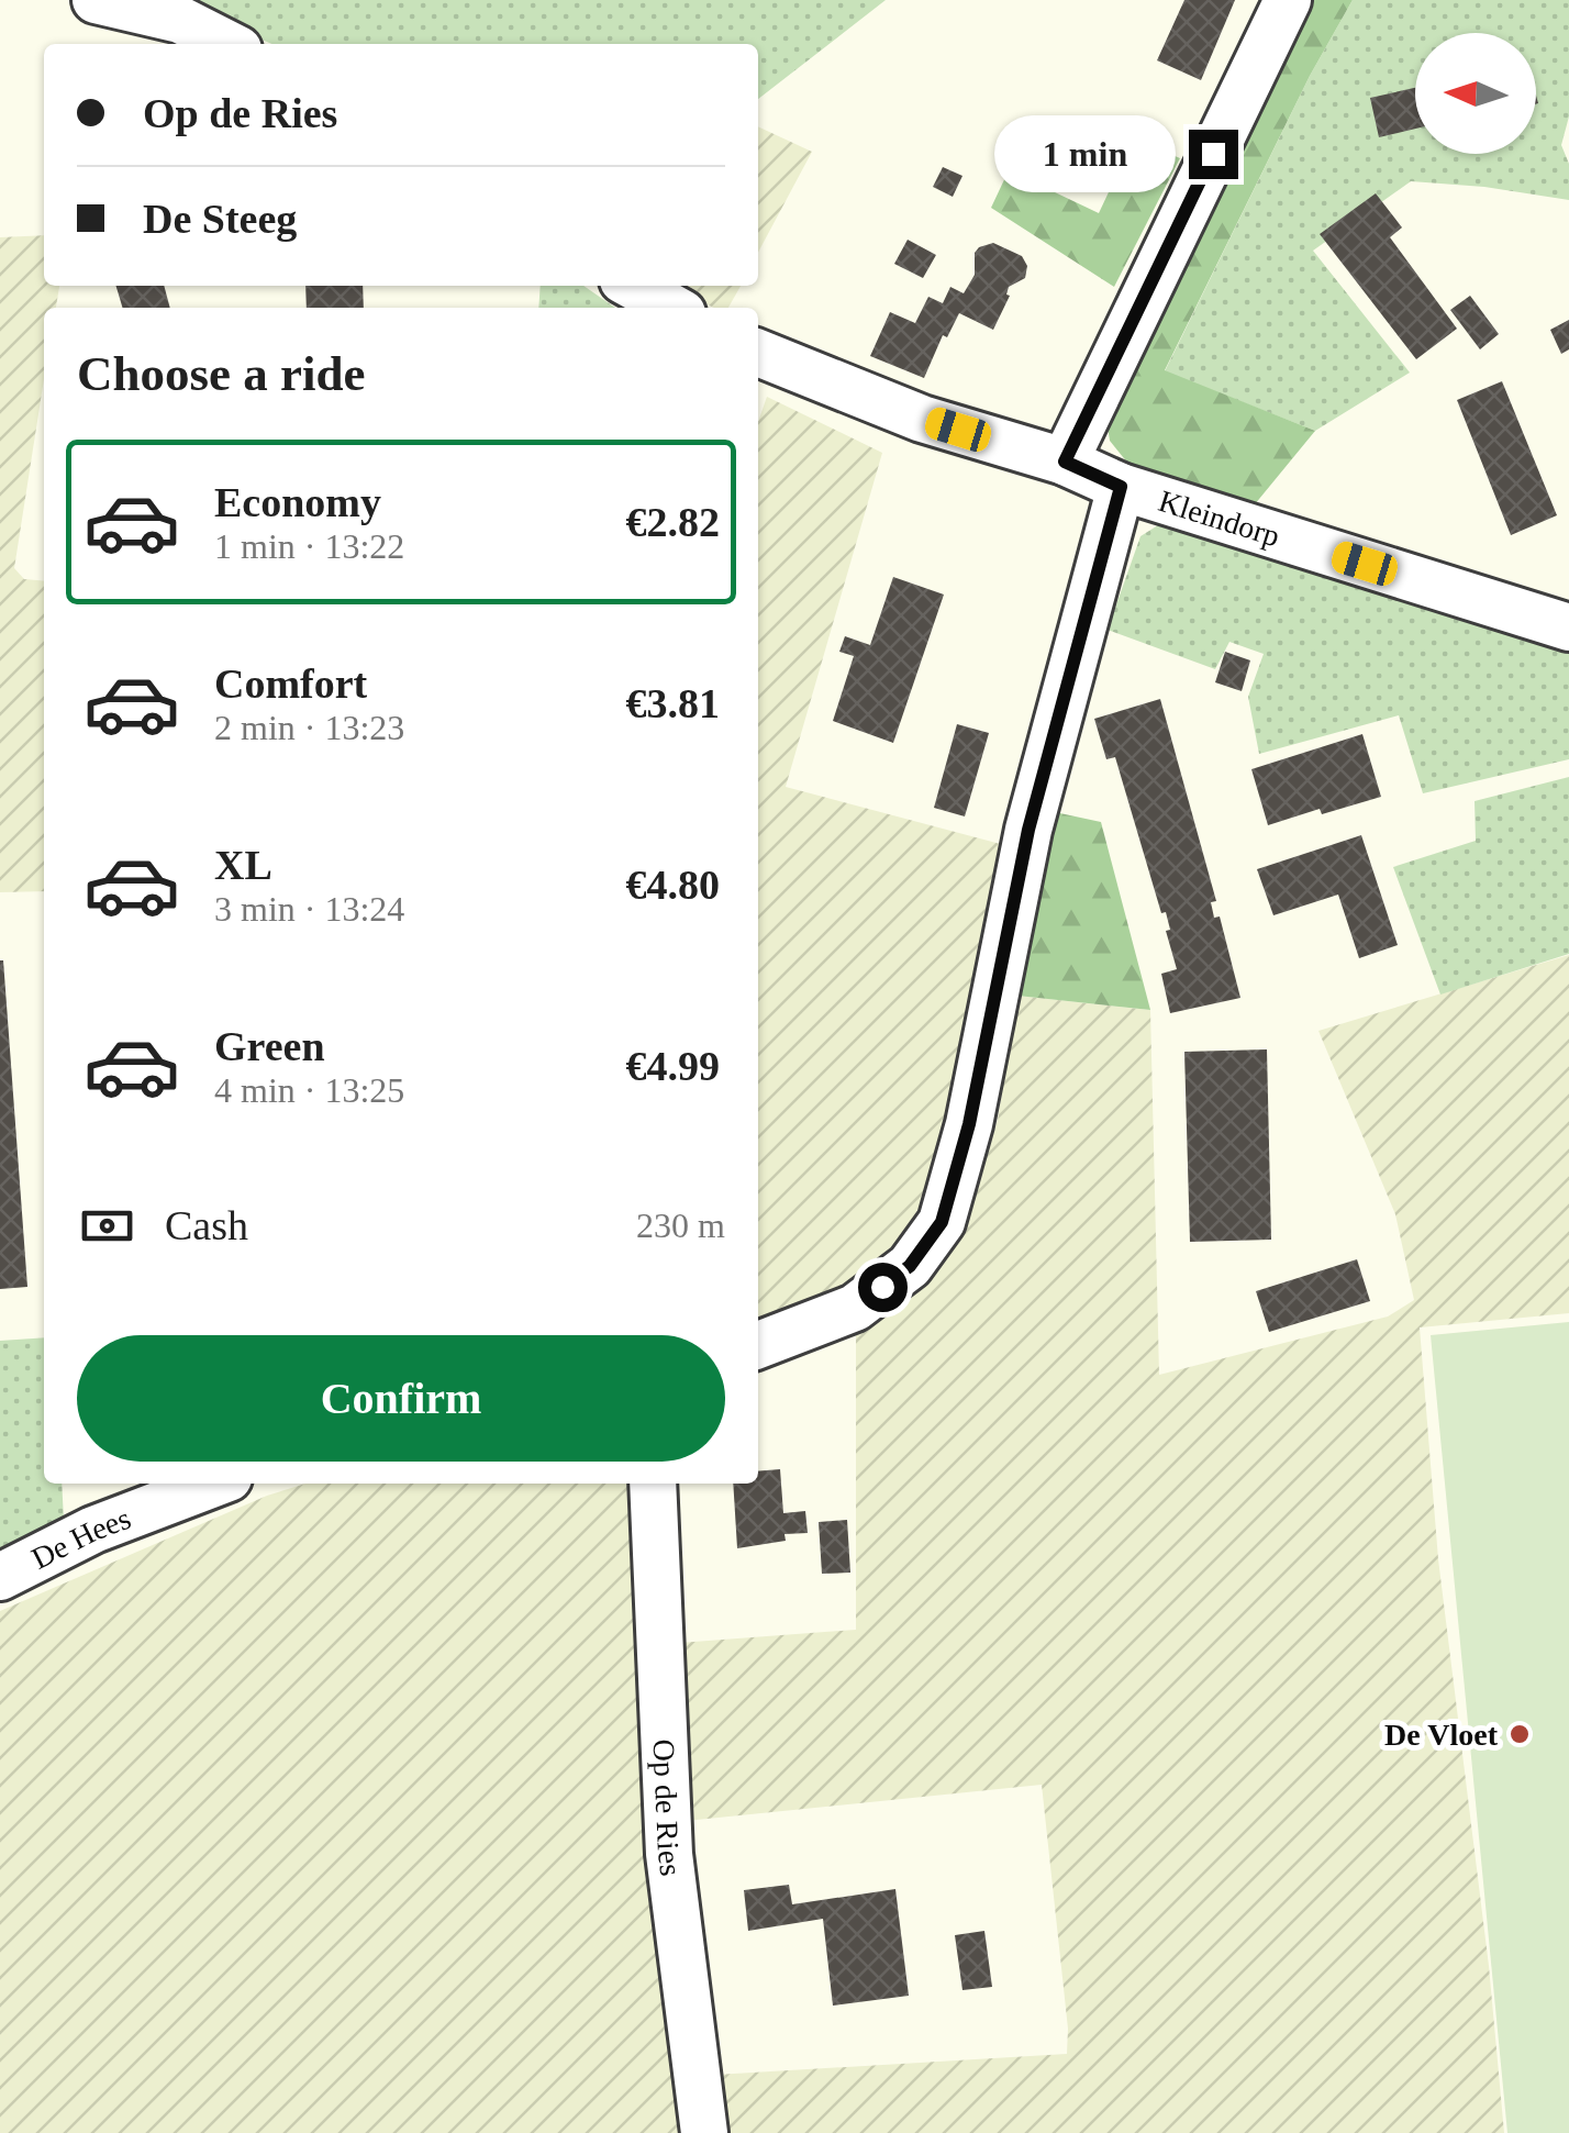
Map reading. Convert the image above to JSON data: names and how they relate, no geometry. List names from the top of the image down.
{
  "streets": {
    "street": ["Kleindorp", "De Hees", "Op de Ries"]
  },
  "places": ["De Vloet"],
  "north": "left",
  "page": {
    "banner": ["Op de Ries", "De Steeg"],
    "bubble": "1 min",
    "heading": "Choose a ride",
    "list": [
      {
        "name": "Economy",
        "note": "1 min · 13:22",
        "value": "€2.82"
      },
      {
        "name": "Comfort",
        "note": "2 min · 13:23",
        "value": "€3.81"
      },
      {
        "name": "XL",
        "note": "3 min · 13:24",
        "value": "€4.80"
      },
      {
        "name": "Green",
        "note": "4 min · 13:25",
        "value": "€4.99"
      }
    ],
    "pay": ["Cash", "230 m"],
    "buttons": "Confirm"
  }
}
